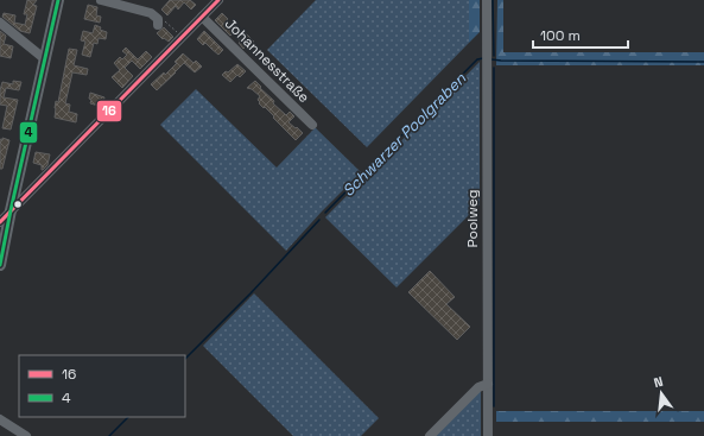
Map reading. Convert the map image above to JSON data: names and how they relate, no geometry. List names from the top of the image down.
{
  "streets": {
    "street": ["Johannesstraße", "Poolweg"]
  },
  "water": ["Schwarzer Poolgraben"],
  "lines": ["transit line 16", "transit line 4"],
  "legend": ["16", "4"],
  "scale_bar": "100 m",
  "north": "top"
}
